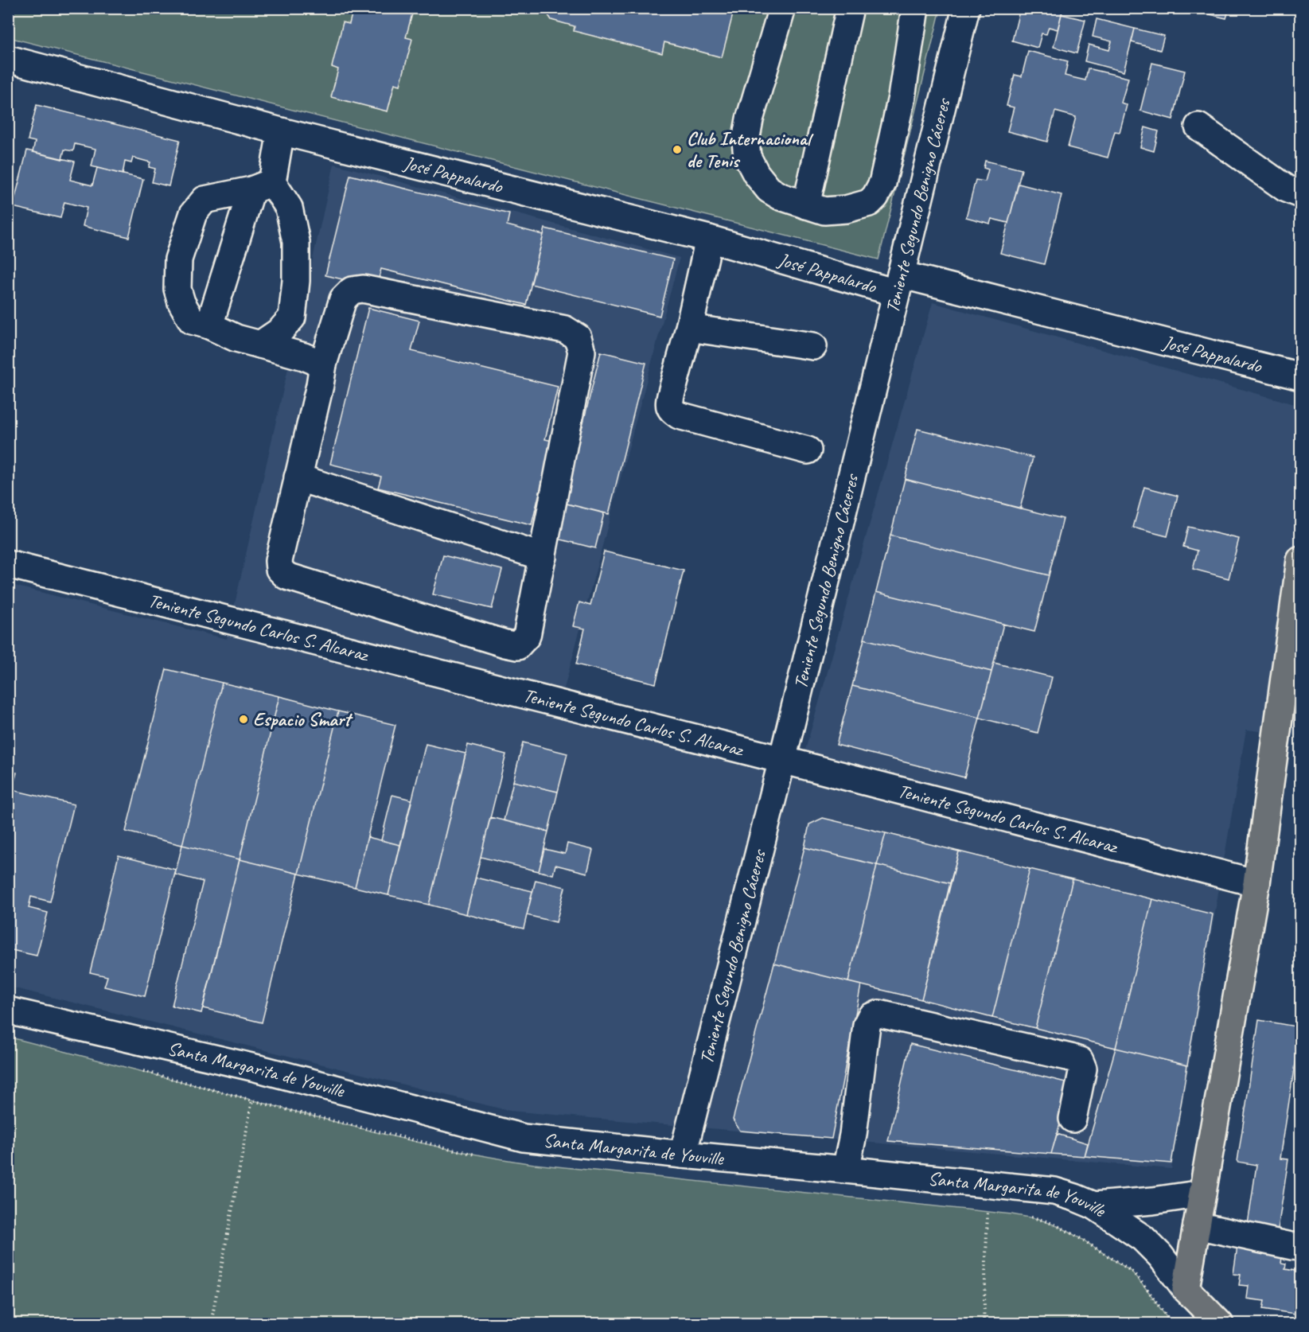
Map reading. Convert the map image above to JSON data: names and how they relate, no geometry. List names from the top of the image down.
{
  "streets": {
    "main road": ["Santa Margarita de Youville"],
    "street": ["José Pappalardo", "Teniente Segundo Benigno Cáceres", "Teniente Segundo Carlos S. Alcaraz"]
  },
  "crossings": [
    ["José Pappalardo", "Teniente Segundo Benigno Cáceres"],
    ["Teniente Segundo Benigno Cáceres", "Teniente Segundo Carlos S. Alcaraz"],
    ["Teniente Segundo Benigno Cáceres", "Santa Margarita de Youville"]
  ],
  "places": ["Club Internacional de Tenis", "Espacio Smart"]
}
